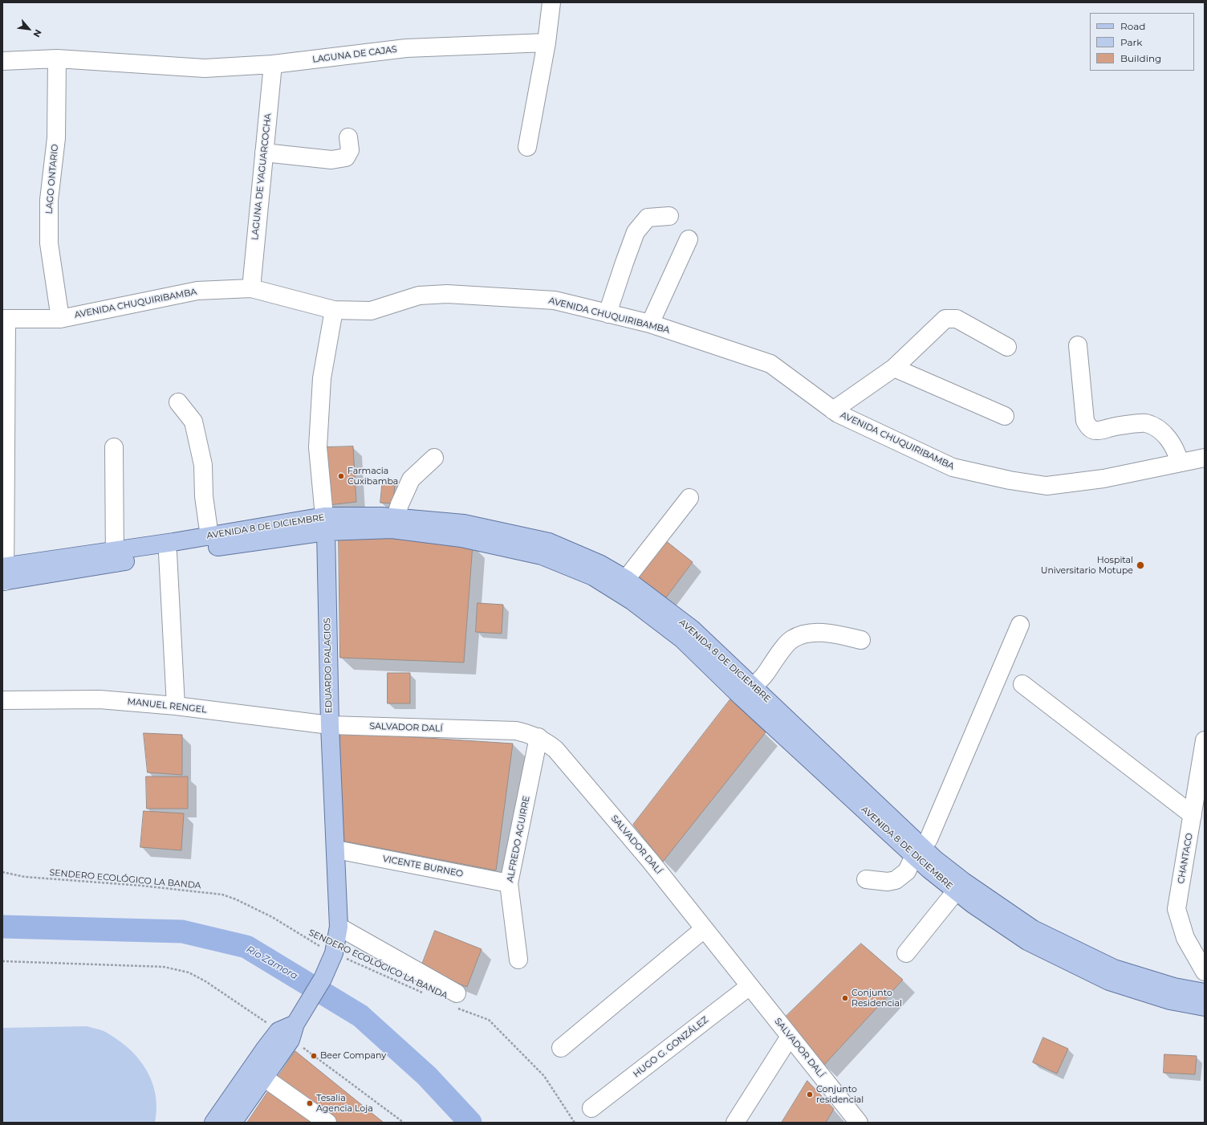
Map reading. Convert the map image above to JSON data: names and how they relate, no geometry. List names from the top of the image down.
{
  "streets": {
    "main road": ["AVENIDA 8 DE DICIEMBRE", "EDUARDO PALACIOS"],
    "street": [
      "LAGUNA DE CAJAS",
      "LAGUNA DE YAGUARCOCHA",
      "LAGO ONTARIO",
      "AVENIDA CHUQUIRIBAMBA",
      "MANUEL RENGEL",
      "SALVADOR DALÍ",
      "ALFREDO AGUIRRE",
      "CHANTACO",
      "VICENTE BURNEO",
      "HUGO G. GONZÁLEZ"
    ],
    "path": ["SENDERO ECOLÓGICO LA BANDA"]
  },
  "crossings": [
    ["LAGUNA DE CAJAS", "LAGUNA DE YAGUARCOCHA"],
    ["LAGUNA DE CAJAS", "LAGO ONTARIO"],
    ["LAGUNA DE YAGUARCOCHA", "AVENIDA CHUQUIRIBAMBA"],
    ["LAGO ONTARIO", "AVENIDA CHUQUIRIBAMBA"],
    ["AVENIDA CHUQUIRIBAMBA", "EDUARDO PALACIOS"],
    ["AVENIDA 8 DE DICIEMBRE", "EDUARDO PALACIOS"],
    ["EDUARDO PALACIOS", "MANUEL RENGEL"],
    ["EDUARDO PALACIOS", "SALVADOR DALÍ"],
    ["EDUARDO PALACIOS", "VICENTE BURNEO"],
    ["EDUARDO PALACIOS", "SENDERO ECOLÓGICO LA BANDA"],
    ["MANUEL RENGEL", "SALVADOR DALÍ"],
    ["SALVADOR DALÍ", "ALFREDO AGUIRRE"],
    ["SALVADOR DALÍ", "HUGO G. GONZÁLEZ"],
    ["ALFREDO AGUIRRE", "VICENTE BURNEO"]
  ],
  "water": ["Río Zamora"],
  "places": [
    "Farmacia Cuxibamba",
    "Hospital Universitario Motupe",
    "Conjunto Residencial",
    "Beer Company",
    "Conjunto residencial",
    "Tesalia Agencia Loja"
  ],
  "legend": ["Road", "Park", "Building"],
  "north": "bottom right"
}
